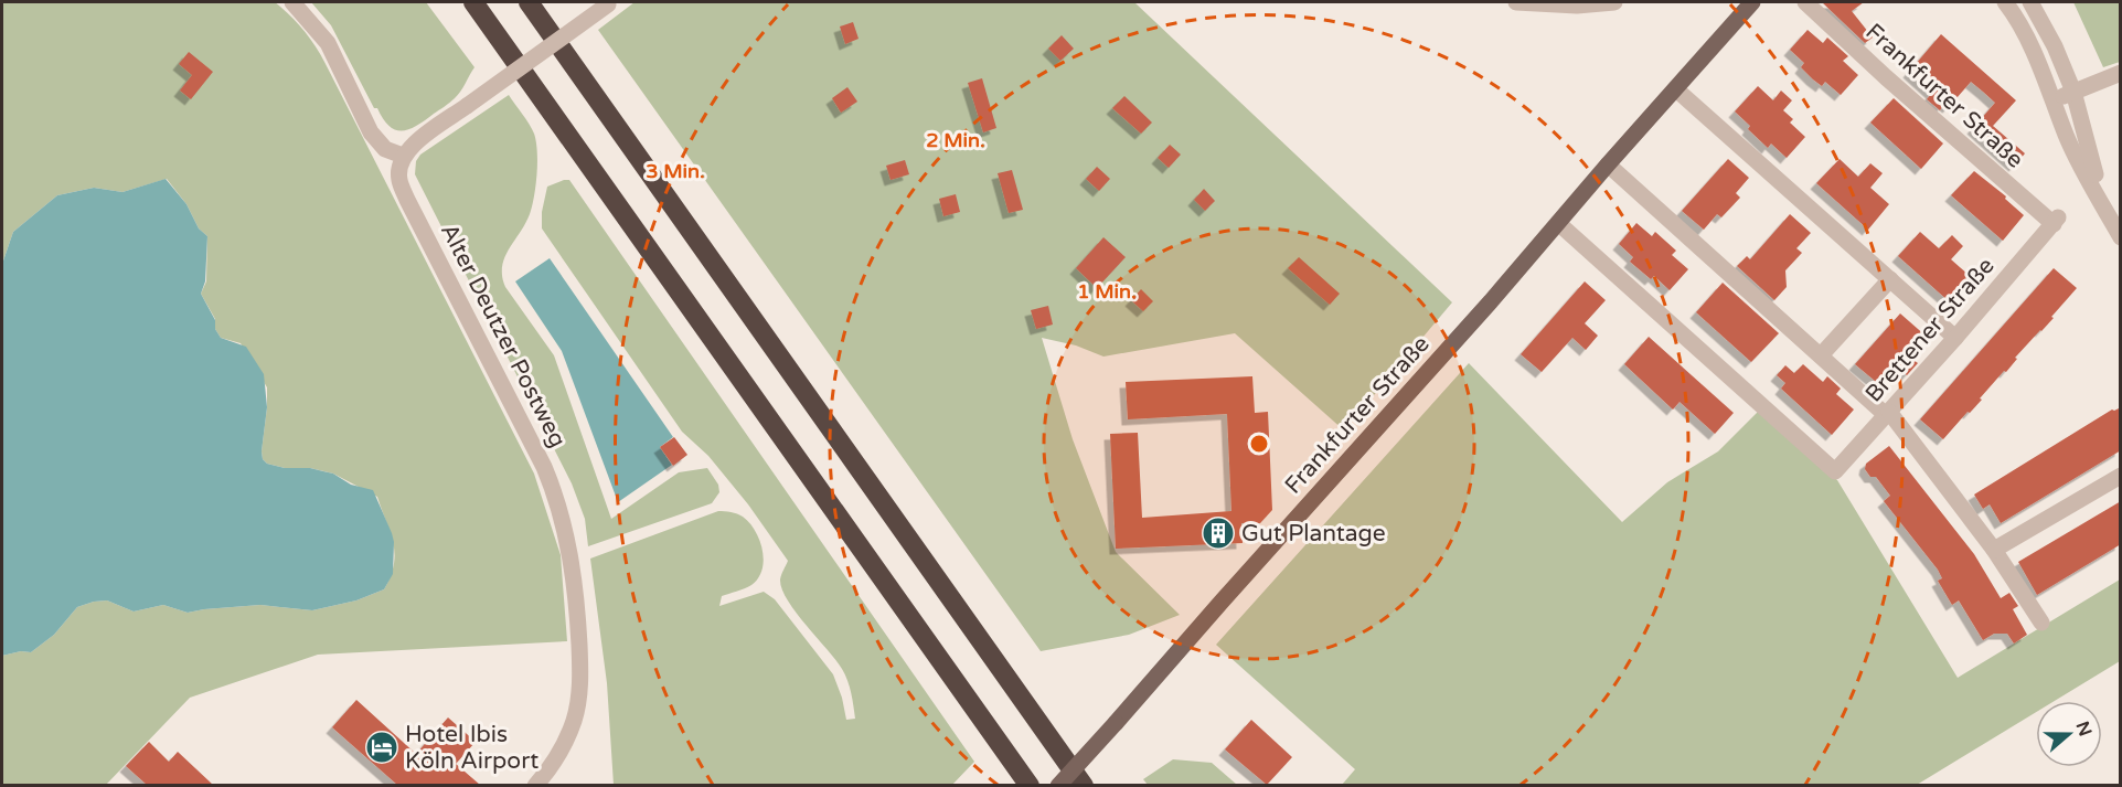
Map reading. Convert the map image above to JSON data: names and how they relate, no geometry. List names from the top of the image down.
{
  "streets": {
    "main road": ["Frankfurter Straße"],
    "street": ["Brettener Straße", "Alter Deutzer Postweg"]
  },
  "crossings": [
    ["Frankfurter Straße", "Brettener Straße"]
  ],
  "places": {
    "building": ["Gut Plantage"],
    "hotel": ["Hotel Ibis Köln Airport"]
  },
  "north": "right",
  "rings": ["2 Min.", "3 Min.", "1 Min."]
}
